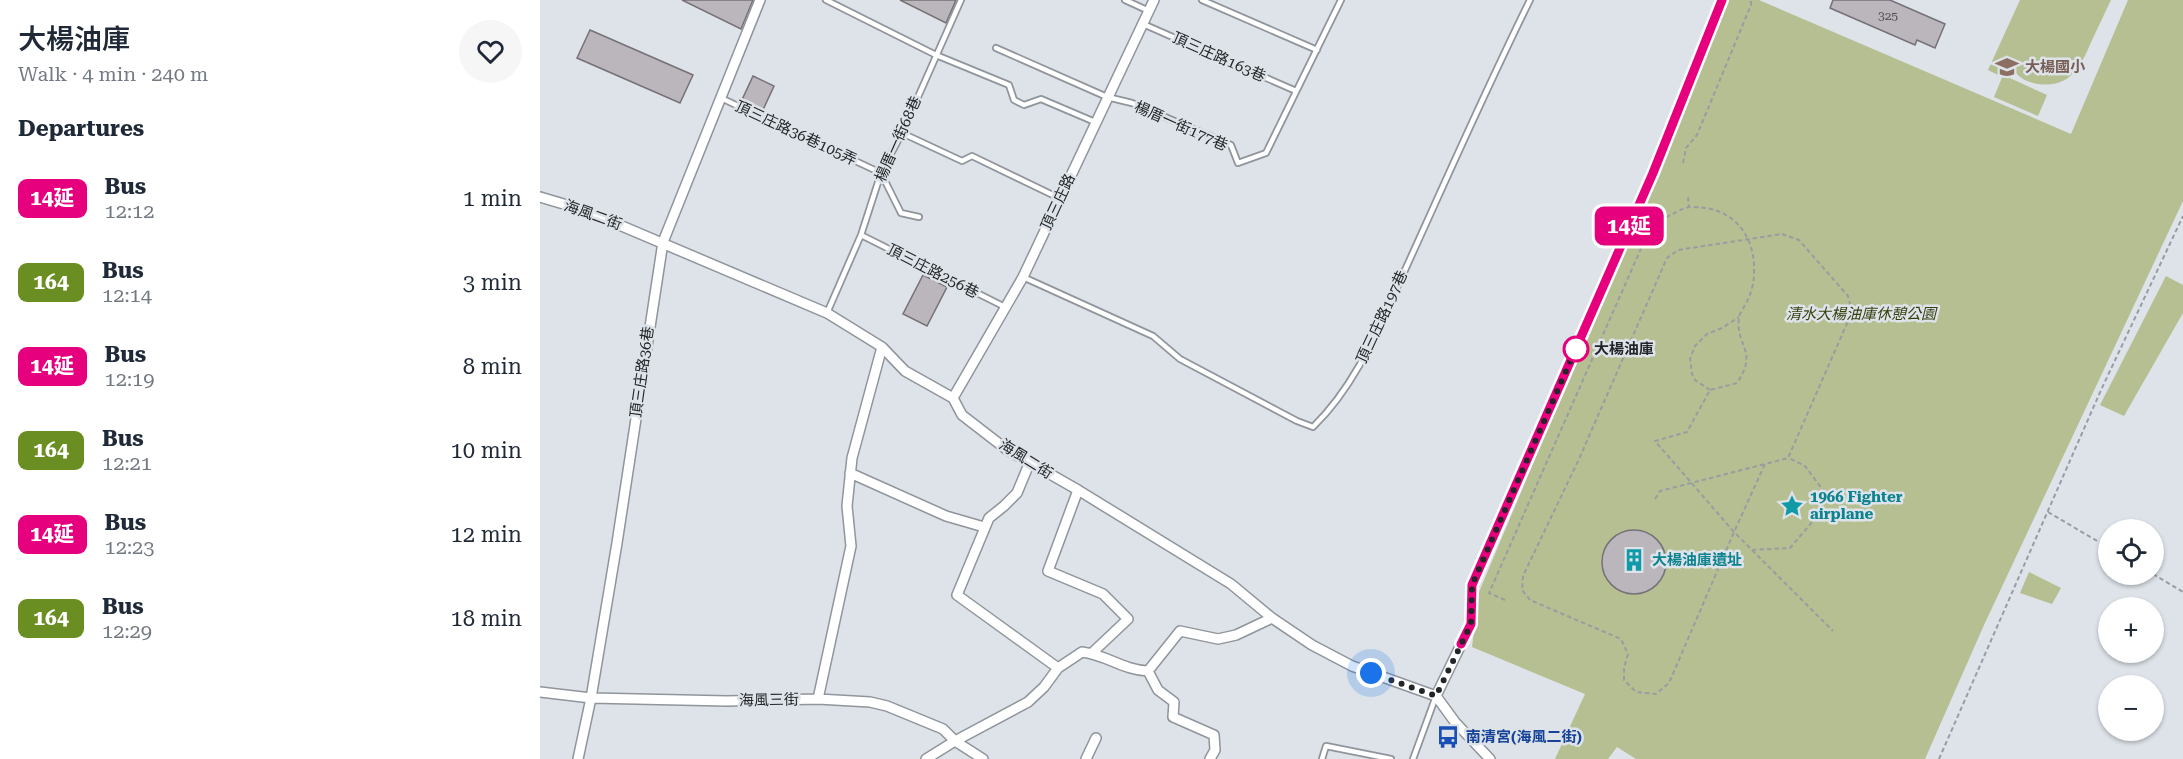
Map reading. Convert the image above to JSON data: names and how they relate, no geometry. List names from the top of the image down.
{
  "streets": {
    "street": [
      "頂三庄路",
      "海風二街",
      "頂三庄路36巷",
      "海風三街"
    ],
    "lane": [
      "頂三庄路163巷",
      "楊厝一街177巷",
      "頂三庄路36巷105弄",
      "楊厝一街68巷",
      "頂三庄路256巷",
      "頂三庄路197巷"
    ]
  },
  "crossings": [
    ["頂三庄路163巷", "楊厝一街177巷"],
    ["頂三庄路163巷", "頂三庄路"],
    ["楊厝一街177巷", "頂三庄路"],
    ["頂三庄路36巷105弄", "楊厝一街68巷"],
    ["頂三庄路36巷105弄", "頂三庄路36巷"],
    ["楊厝一街68巷", "海風二街"],
    ["楊厝一街68巷", "頂三庄路256巷"],
    ["頂三庄路", "海風二街"],
    ["頂三庄路", "頂三庄路256巷"],
    ["頂三庄路", "頂三庄路197巷"],
    ["海風二街", "頂三庄路36巷"],
    ["頂三庄路36巷", "海風三街"]
  ],
  "parks": ["清水大楊油庫休憩公園"],
  "places": {
    "school or university": ["大楊國小"],
    "other": ["大楊油庫"],
    "place": ["1966 Fighter airplane"],
    "building": ["大楊油庫遺址"],
    "bus stop": ["南清宮(海風二街)"]
  },
  "lines": ["bus line 14延"],
  "house_numbers": ["325"],
  "page": {
    "heading": [
      ["大楊油庫", "Walk · 4 min · 240 m"],
      "Departures"
    ],
    "on_map": "14延",
    "list": [
      {
        "mark": "14延",
        "name": "Bus",
        "note": "12:12",
        "value": "1 min"
      },
      {
        "mark": "164",
        "name": "Bus",
        "note": "12:14",
        "value": "3 min"
      },
      {
        "mark": "14延",
        "name": "Bus",
        "note": "12:19",
        "value": "8 min"
      },
      {
        "mark": "164",
        "name": "Bus",
        "note": "12:21",
        "value": "10 min"
      },
      {
        "mark": "14延",
        "name": "Bus",
        "note": "12:23",
        "value": "12 min"
      },
      {
        "mark": "164",
        "name": "Bus",
        "note": "12:29",
        "value": "18 min"
      }
    ],
    "map_buttons": ["+", "−"]
  }
}
